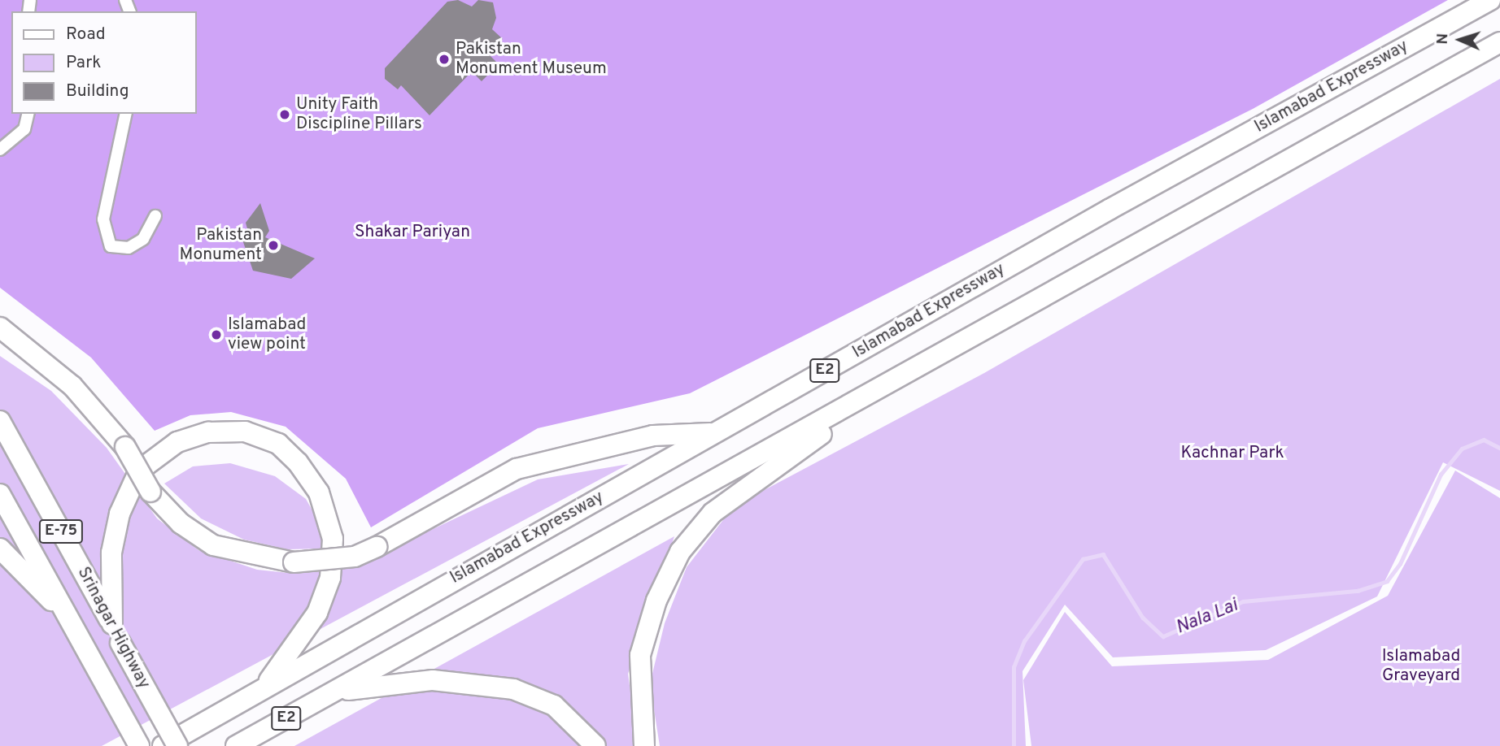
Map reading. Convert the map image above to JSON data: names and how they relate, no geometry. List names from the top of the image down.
{
  "streets": {
    "highway": [
      "Islamabad Expressway",
      "E2",
      "E-75",
      "Srinagar Highway"
    ]
  },
  "water": ["Nala Lai"],
  "parks": ["Shakar Pariyan", "Kachnar Park", "Islamabad Graveyard"],
  "places": [
    "Pakistan Monument Museum",
    "Unity Faith Discipline Pillars",
    "Pakistan Monument",
    "Islamabad view point"
  ],
  "legend": ["Road", "Park", "Building"],
  "north": "left"
}
